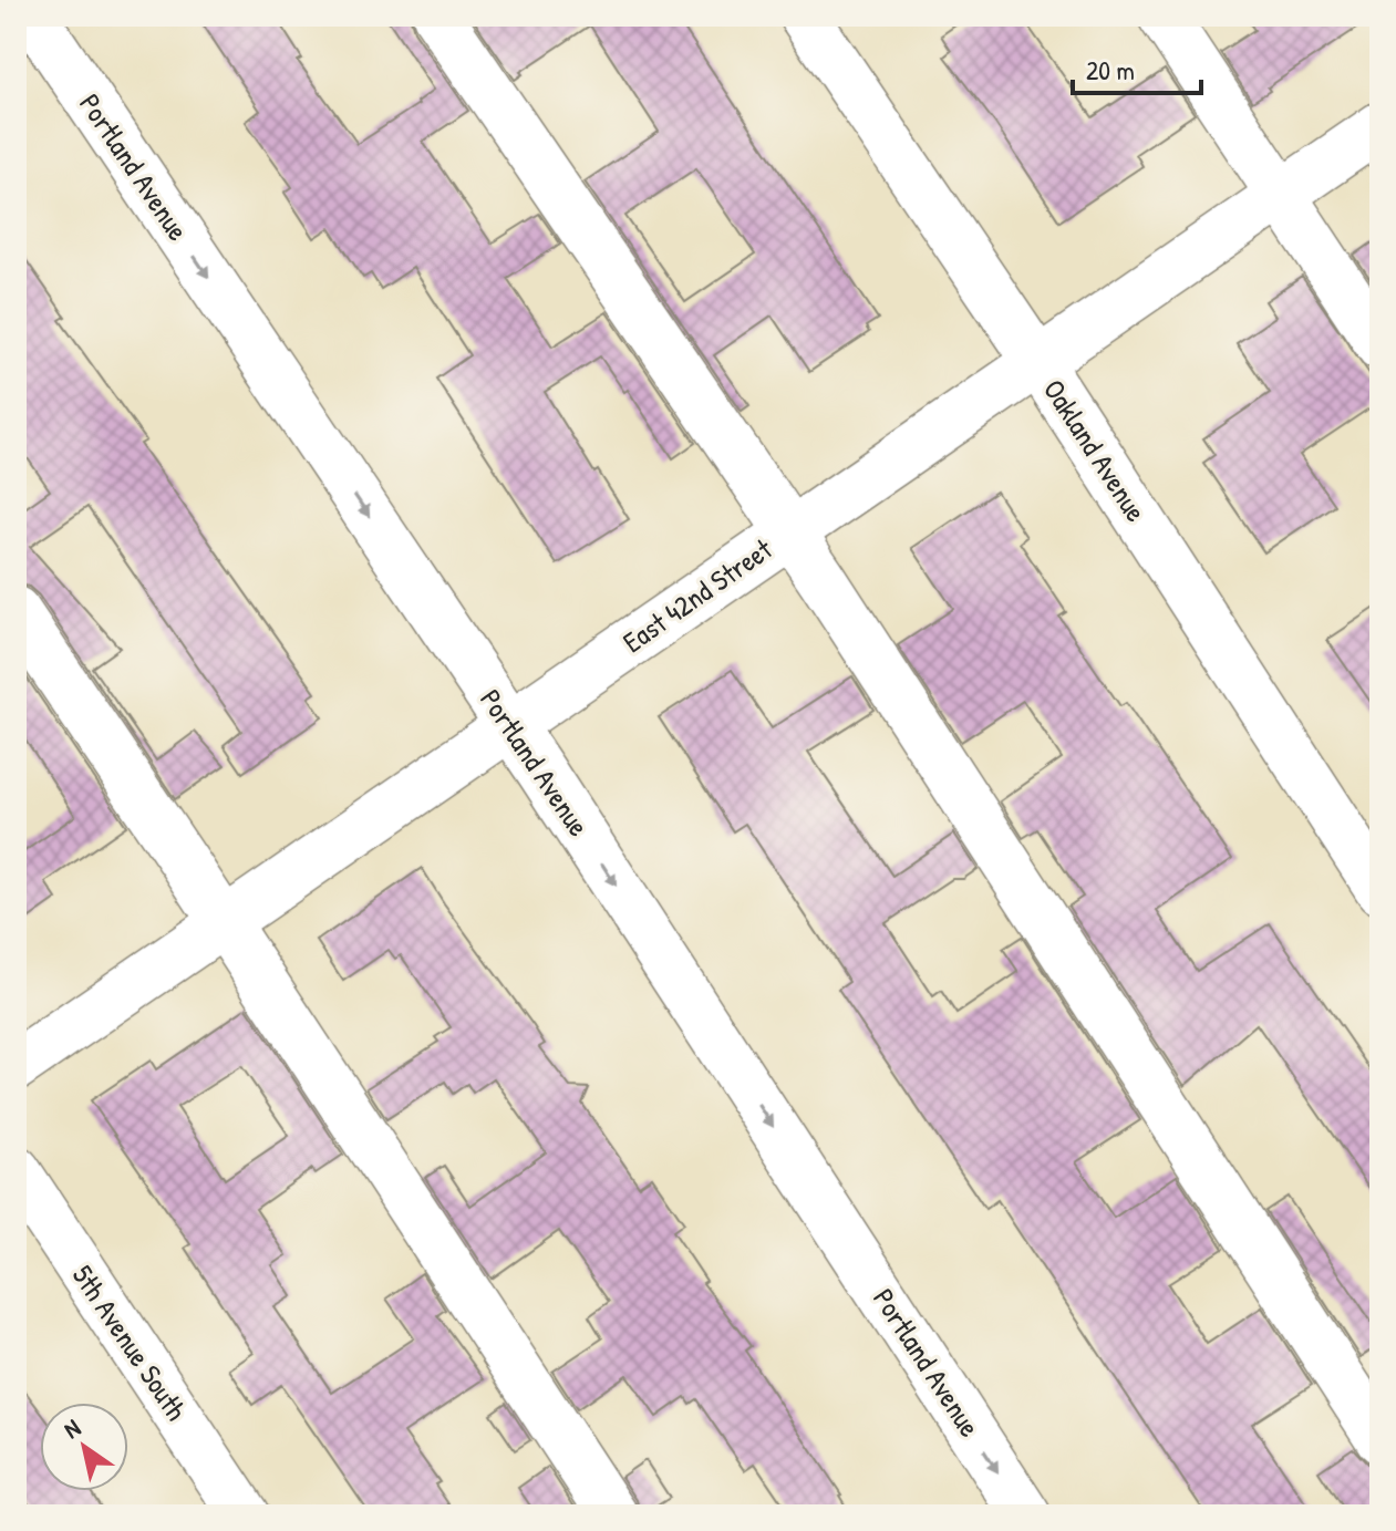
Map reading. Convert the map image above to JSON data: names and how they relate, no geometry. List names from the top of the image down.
{
  "streets": {
    "street": [
      "Portland Avenue",
      "Oakland Avenue",
      "East 42nd Street",
      "5th Avenue South"
    ]
  },
  "crossings": [
    ["Portland Avenue", "East 42nd Street"],
    ["Oakland Avenue", "East 42nd Street"]
  ],
  "scale_bar": "20 m",
  "north": "top left"
}
